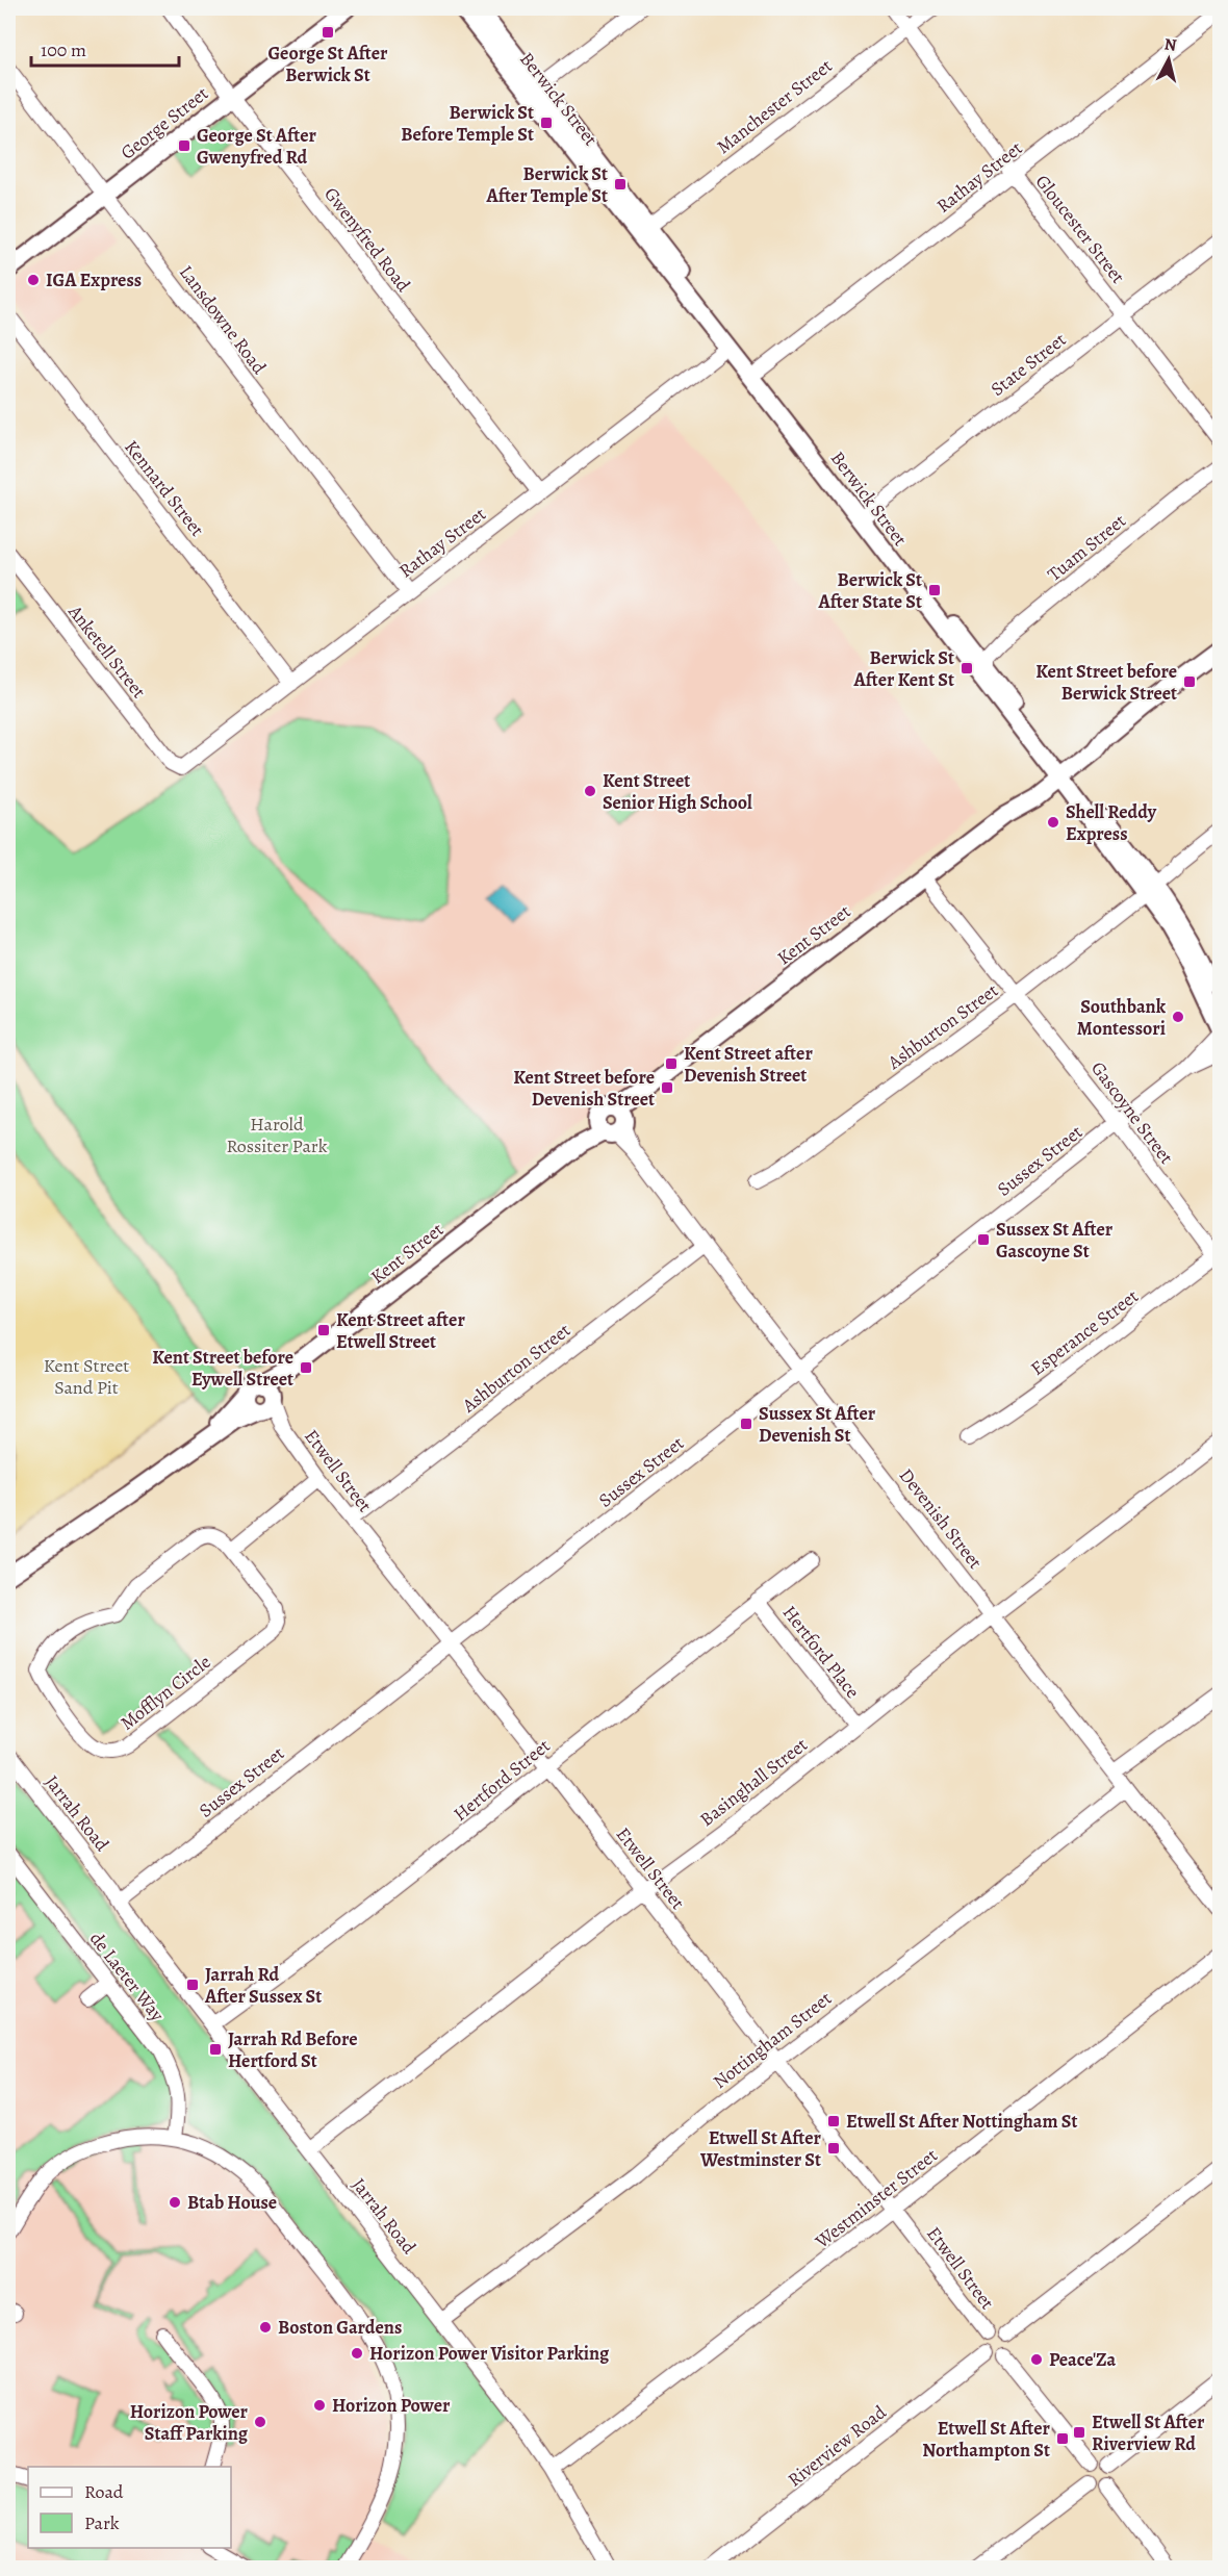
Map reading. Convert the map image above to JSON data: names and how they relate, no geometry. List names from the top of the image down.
{
  "streets": {
    "main road": ["Berwick Street", "George Street", "Kent Street"],
    "street": [
      "Manchester Street",
      "Rathay Street",
      "Gloucester Street",
      "Gwenyfred Road",
      "Lansdowne Road",
      "State Street",
      "Kennard Street",
      "Tuam Street",
      "Anketell Street",
      "Ashburton Street",
      "Gascoyne Street",
      "Sussex Street",
      "Esperance Street",
      "Etwell Street",
      "Devenish Street",
      "Hertford Place",
      "Mofflyn Circle",
      "Hertford Street",
      "Basinghall Street",
      "Jarrah Road",
      "de Laeter Way",
      "Nottingham Street",
      "Westminster Street",
      "Riverview Road"
    ]
  },
  "crossings": [
    ["Berwick Street", "Manchester Street"],
    ["Berwick Street", "Rathay Street"],
    ["Berwick Street", "State Street"],
    ["Berwick Street", "Tuam Street"],
    ["Berwick Street", "Kent Street"],
    ["Berwick Street", "Ashburton Street"],
    ["Berwick Street", "Sussex Street"],
    ["Manchester Street", "Gloucester Street"],
    ["George Street", "Gwenyfred Road"],
    ["George Street", "Lansdowne Road"],
    ["Rathay Street", "Gloucester Street"],
    ["Rathay Street", "Gwenyfred Road"],
    ["Rathay Street", "Lansdowne Road"],
    ["Rathay Street", "Kennard Street"],
    ["Rathay Street", "Anketell Street"],
    ["Gloucester Street", "State Street"],
    ["Kent Street", "Gascoyne Street"],
    ["Kent Street", "Etwell Street"],
    ["Kent Street", "Devenish Street"],
    ["Ashburton Street", "Gascoyne Street"],
    ["Ashburton Street", "Etwell Street"],
    ["Ashburton Street", "Devenish Street"],
    ["Gascoyne Street", "Sussex Street"],
    ["Gascoyne Street", "Esperance Street"],
    ["Sussex Street", "Etwell Street"],
    ["Sussex Street", "Devenish Street"],
    ["Sussex Street", "Jarrah Road"],
    ["Etwell Street", "Hertford Street"],
    ["Etwell Street", "Basinghall Street"],
    ["Etwell Street", "Nottingham Street"],
    ["Etwell Street", "Westminster Street"],
    ["Etwell Street", "Riverview Road"],
    ["Devenish Street", "Basinghall Street"],
    ["Devenish Street", "Nottingham Street"],
    ["Hertford Place", "Hertford Street"],
    ["Hertford Place", "Basinghall Street"],
    ["Hertford Street", "Jarrah Road"],
    ["Basinghall Street", "Jarrah Road"],
    ["Jarrah Road", "Nottingham Street"],
    ["Jarrah Road", "Westminster Street"]
  ],
  "parks": ["Harold Rossiter Park", "Kent Street Sand Pit"],
  "places": {
    "transit": [
      "George St After Berwick St",
      "Berwick St Before Temple St",
      "George St After Gwenyfred Rd",
      "Berwick St After Temple St",
      "Berwick St After State St",
      "Berwick St After Kent St",
      "Kent Street before Berwick Street",
      "Kent Street after Devenish Street",
      "Kent Street before Devenish Street",
      "Sussex St After Gascoyne St",
      "Kent Street after Etwell Street",
      "Kent Street before Eywell Street",
      "Sussex St After Devenish St",
      "Jarrah Rd After Sussex St",
      "Jarrah Rd Before Hertford St",
      "Etwell St After Nottingham St",
      "Etwell St After Westminster St",
      "Etwell St After Riverview Rd",
      "Etwell St After Northampton St"
    ],
    "other": [
      "IGA Express",
      "Kent Street Senior High School",
      "Shell Reddy Express",
      "Southbank Montessori",
      "Btab House",
      "Boston Gardens",
      "Horizon Power Visitor Parking",
      "Peace'Za",
      "Horizon Power",
      "Horizon Power Staff Parking"
    ]
  },
  "legend": ["Road", "Park"],
  "scale_bar": "100 m",
  "north": "top"
}
